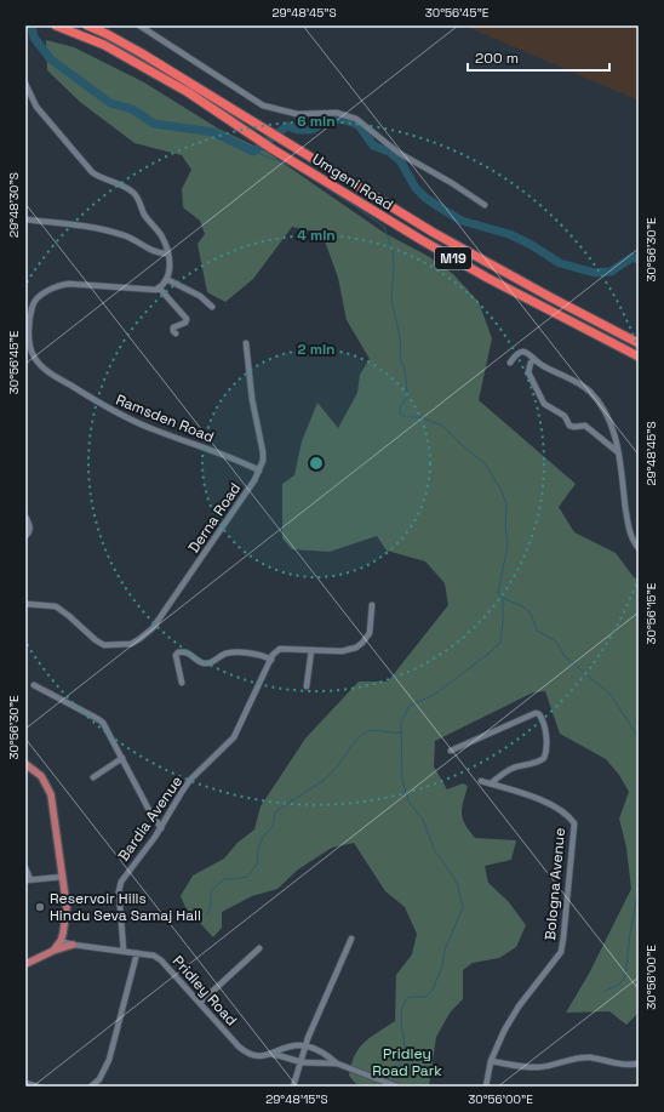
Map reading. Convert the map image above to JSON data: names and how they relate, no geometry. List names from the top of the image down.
{
  "streets": {
    "highway": ["Umgeni Road", "M19"],
    "street": [
      "Ramsden Road",
      "Derna Road",
      "Bardia Avenue",
      "Bologna Avenue",
      "Pridley Road"
    ]
  },
  "crossings": [
    ["Ramsden Road", "Derna Road"],
    ["Bardia Avenue", "Pridley Road"]
  ],
  "parks": ["Pridley Road Park"],
  "places": ["Reservoir Hills Hindu Seva Samaj Hall"],
  "scale_bar": "200 m",
  "coordinates": [
    "29°48'45\"S",
    "30°56'45\"E",
    "29°48'30\"S",
    "30°56'30\"E",
    "30°56'15\"E",
    "30°56'00\"E",
    "29°48'15\"S"
  ],
  "rings": ["6 min", "4 min", "2 min"]
}
